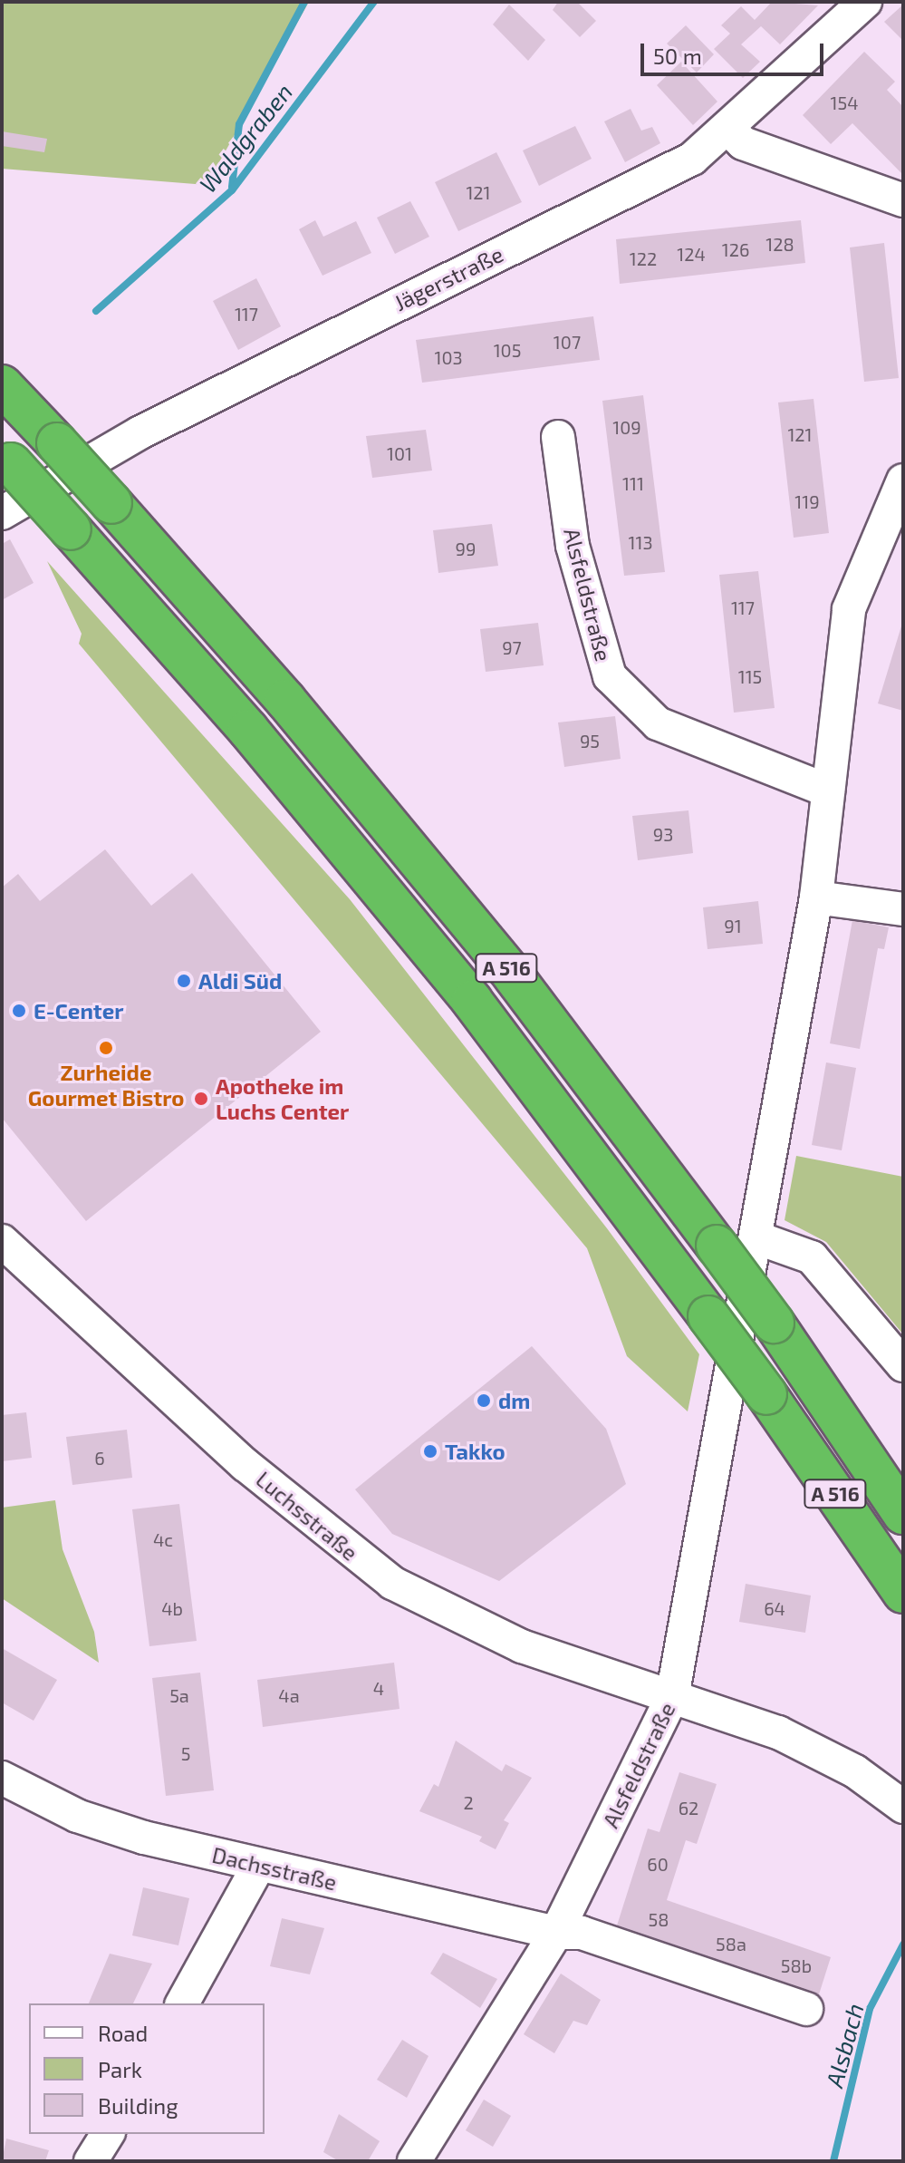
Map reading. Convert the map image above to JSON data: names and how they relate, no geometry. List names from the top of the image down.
{
  "streets": {
    "highway": ["A 516"],
    "street": [
      "Jägerstraße",
      "Alsfeldstraße",
      "Luchsstraße",
      "Dachsstraße"
    ]
  },
  "crossings": [
    ["Alsfeldstraße", "Luchsstraße"],
    ["Alsfeldstraße", "Dachsstraße"]
  ],
  "water": ["Waldgraben", "Alsbach"],
  "places": [
    "Aldi Süd",
    "E-Center",
    "Zurheide Gourmet Bistro",
    "Apotheke im Luchs Center",
    "dm",
    "Takko"
  ],
  "house_numbers": [
    "154",
    "121",
    "128",
    "126",
    "124",
    "122",
    "117",
    "107",
    "105",
    "103",
    "109",
    "121",
    "101",
    "111",
    "119",
    "113",
    "99",
    "117",
    "97",
    "115",
    "95",
    "93",
    "91",
    "6",
    "4c",
    "4b",
    "64",
    "4",
    "5a",
    "4a",
    "5",
    "2",
    "62",
    "60",
    "58",
    "58a",
    "58b"
  ],
  "legend": ["Road", "Park", "Building"],
  "scale_bar": "50 m"
}
